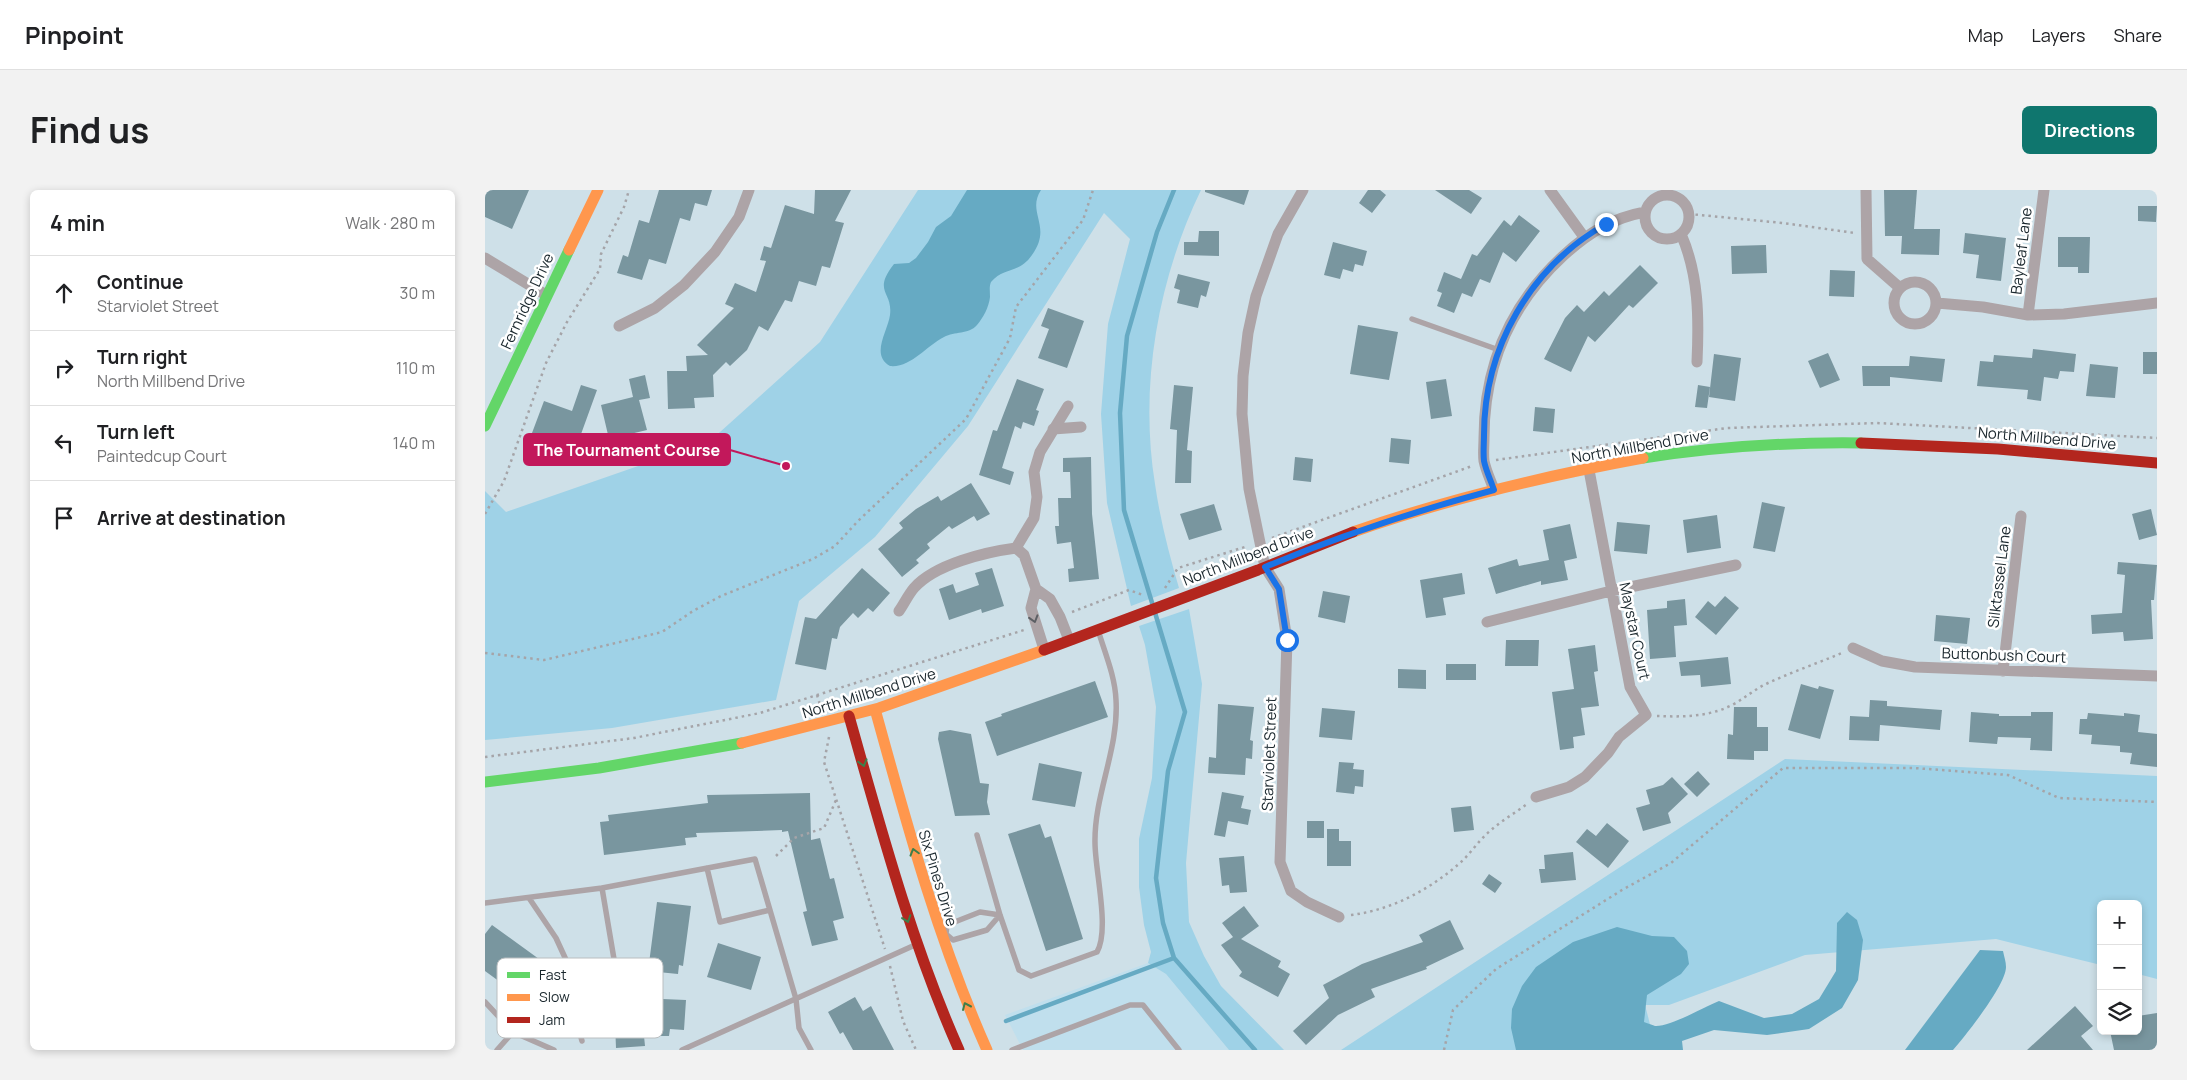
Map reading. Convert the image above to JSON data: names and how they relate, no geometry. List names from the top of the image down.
{
  "streets": {
    "street": [
      "Bayleaf Lane",
      "Fernridge Drive",
      "North Millbend Drive",
      "Silktassel Lane",
      "Maystar Court",
      "Buttonbush Court",
      "Starviolet Street",
      "Six Pines Drive"
    ]
  },
  "crossings": [
    ["North Millbend Drive", "Maystar Court"],
    ["North Millbend Drive", "Starviolet Street"],
    ["North Millbend Drive", "Six Pines Drive"],
    ["Silktassel Lane", "Buttonbush Court"]
  ],
  "places": ["The Tournament Course"],
  "legend": ["Fast", "Slow", "Jam"],
  "page": {
    "header": "Pinpoint",
    "nav": ["Map", "Layers", "Share"],
    "title": "Find us",
    "buttons": "Directions",
    "heading": ["4 min", "Walk · 280 m"],
    "list": [
      ["Continue", "Starviolet Street", "30 m"],
      ["Turn right", "North Millbend Drive", "110 m"],
      ["Turn left", "Paintedcup Court", "140 m"],
      "Arrive at destination"
    ],
    "map_buttons": ["+", "−"]
  }
}
